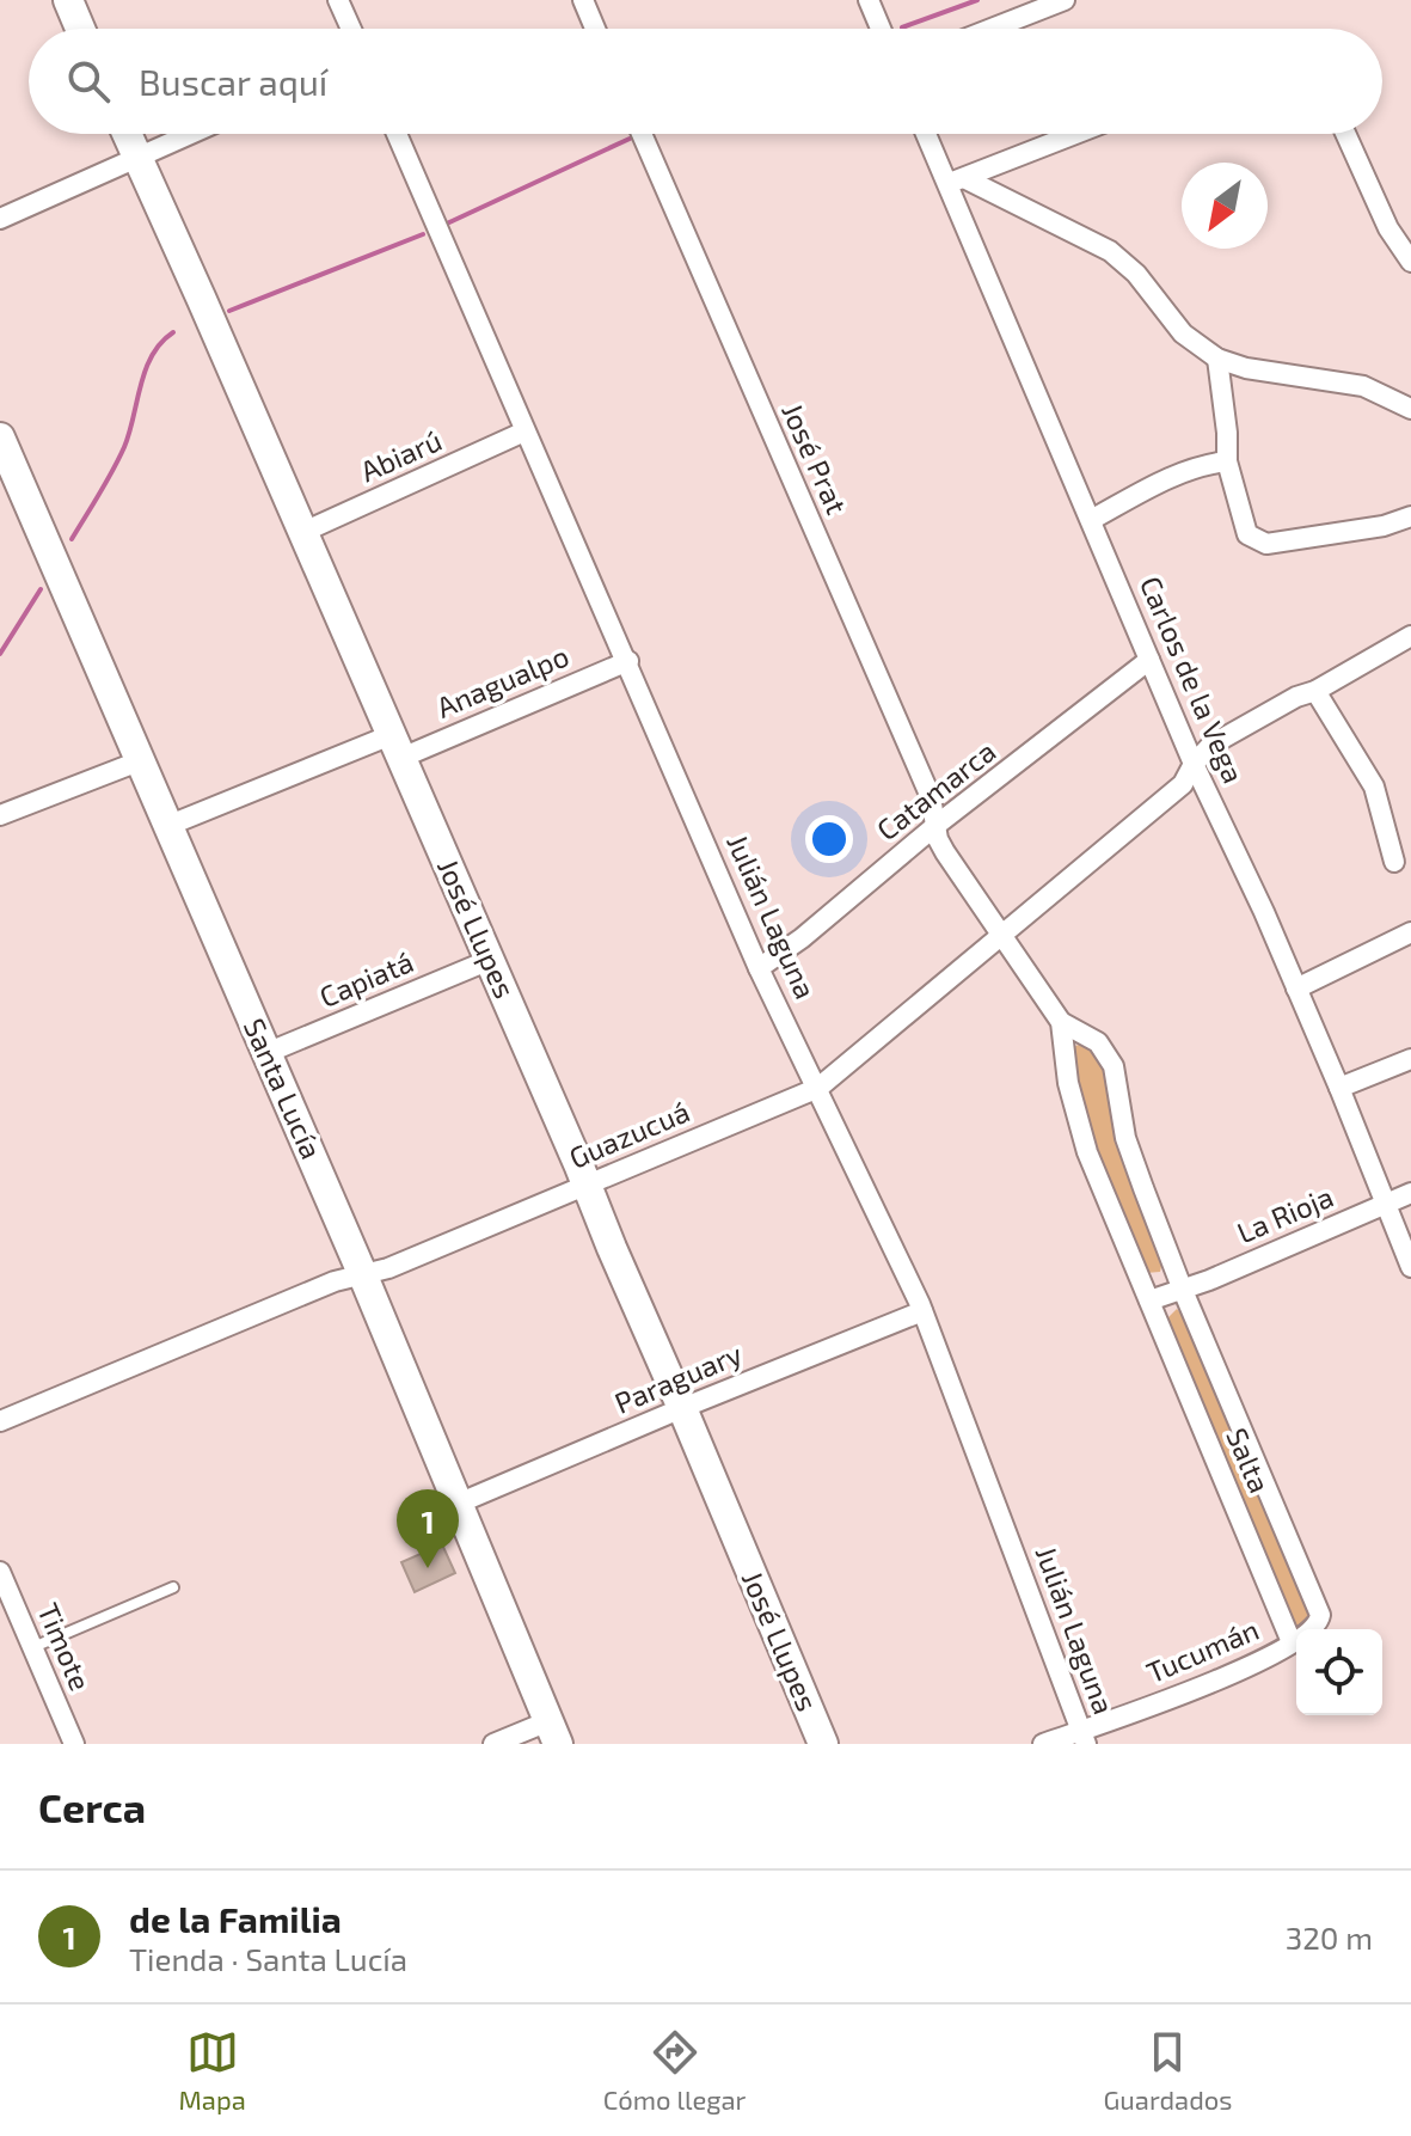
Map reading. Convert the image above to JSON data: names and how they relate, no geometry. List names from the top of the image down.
{
  "streets": {
    "street": [
      "Abiarú",
      "José Prat",
      "Carlos de la Vega",
      "Anagualpo",
      "Catamarca",
      "Julián Laguna",
      "José Llupes",
      "Capiatá",
      "Santa Lucía",
      "Guazucuá",
      "La Rioja",
      "Paraguary",
      "Salta",
      "Timote",
      "Tucumán"
    ]
  },
  "crossings": [
    ["Abiarú", "Julián Laguna"],
    ["Abiarú", "José Llupes"],
    ["José Prat", "Catamarca"],
    ["José Prat", "Salta"],
    ["Carlos de la Vega", "Catamarca"],
    ["Carlos de la Vega", "Guazucuá"],
    ["Carlos de la Vega", "La Rioja"],
    ["Anagualpo", "Julián Laguna"],
    ["Anagualpo", "José Llupes"],
    ["Anagualpo", "Santa Lucía"],
    ["Catamarca", "Julián Laguna"],
    ["Catamarca", "Salta"],
    ["Julián Laguna", "Guazucuá"],
    ["Julián Laguna", "Paraguary"],
    ["Julián Laguna", "Tucumán"],
    ["José Llupes", "Capiatá"],
    ["José Llupes", "Guazucuá"],
    ["José Llupes", "Paraguary"],
    ["Capiatá", "Santa Lucía"],
    ["Santa Lucía", "Guazucuá"],
    ["Santa Lucía", "Paraguary"],
    ["Guazucuá", "Salta"],
    ["La Rioja", "Salta"],
    ["Salta", "Tucumán"]
  ],
  "north": "bottom left",
  "page": {
    "search": "Buscar aquí",
    "pins": "1",
    "heading": "Cerca",
    "list": [
      {
        "mark": "1",
        "name": "de la Familia",
        "note": "Tienda · Santa Lucía",
        "value": "320 m"
      }
    ],
    "nav": ["Mapa", "Cómo llegar", "Guardados"]
  }
}
